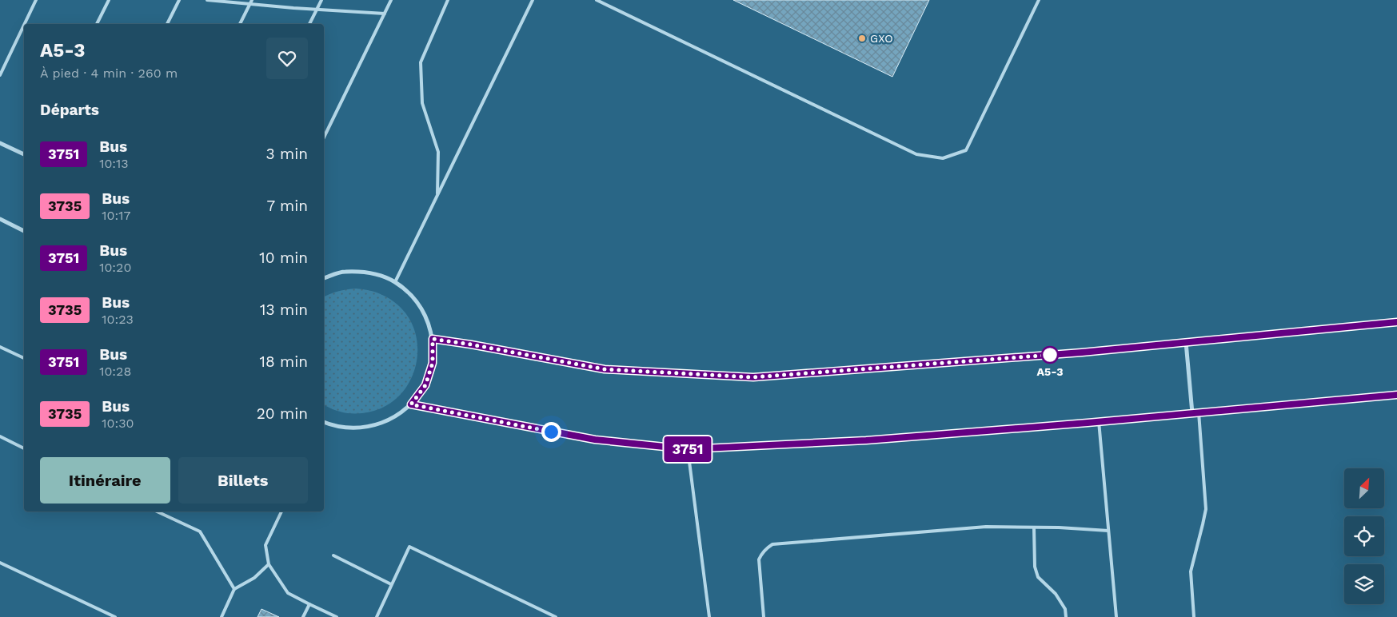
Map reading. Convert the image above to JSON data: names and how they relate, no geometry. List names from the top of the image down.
{
  "places": ["GXO", "A5-3"],
  "lines": ["bus line 3751"],
  "north": "top right",
  "page": {
    "on_map": "3751",
    "heading": [
      ["A5-3", "À pied · 4 min · 260 m"],
      "Départs"
    ],
    "list": [
      {
        "mark": "3751",
        "name": "Bus",
        "note": "10:13",
        "value": "3 min"
      },
      {
        "mark": "3735",
        "name": "Bus",
        "note": "10:17",
        "value": "7 min"
      },
      {
        "mark": "3751",
        "name": "Bus",
        "note": "10:20",
        "value": "10 min"
      },
      {
        "mark": "3735",
        "name": "Bus",
        "note": "10:23",
        "value": "13 min"
      },
      {
        "mark": "3751",
        "name": "Bus",
        "note": "10:28",
        "value": "18 min"
      },
      {
        "mark": "3735",
        "name": "Bus",
        "note": "10:30",
        "value": "20 min"
      }
    ],
    "buttons": ["Itinéraire", "Billets"]
  }
}
